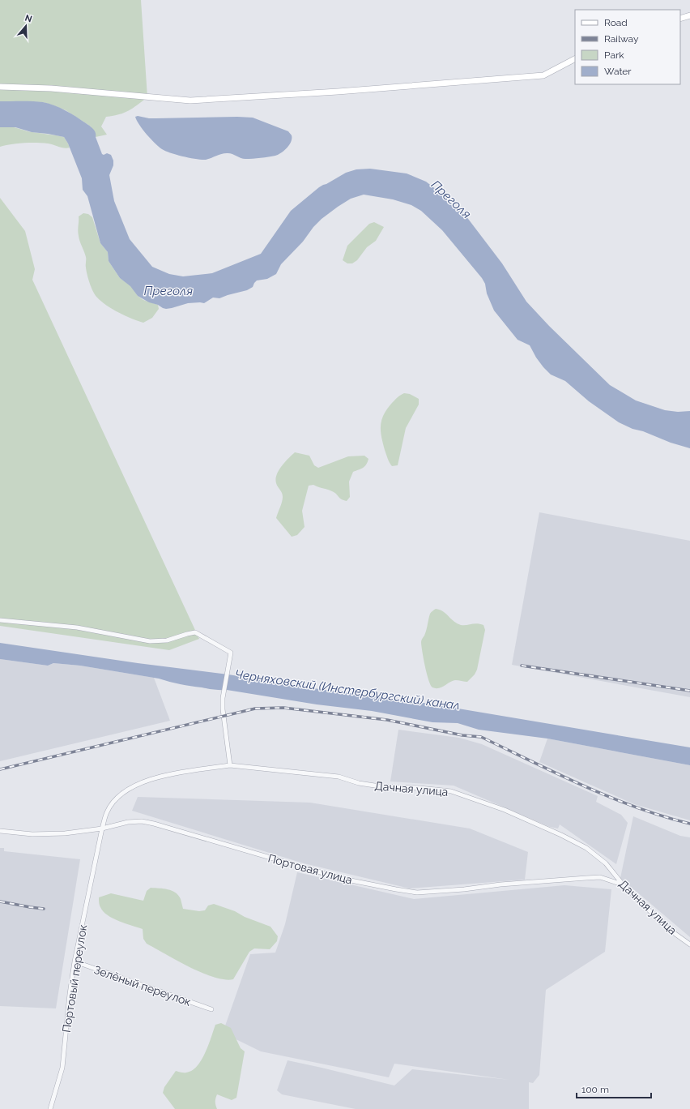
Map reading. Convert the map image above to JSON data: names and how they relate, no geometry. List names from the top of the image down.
{
  "streets": {
    "street": [
      "Дачная улица",
      "Портовая улица",
      "Портовый переулок",
      "Зелёный переулок"
    ]
  },
  "crossings": [
    ["Дачная улица", "Портовая улица"],
    ["Дачная улица", "Портовый переулок"],
    ["Портовая улица", "Портовый переулок"],
    ["Портовый переулок", "Зелёный переулок"]
  ],
  "water": ["Преголя", "Черняховский (Инстербургский) канал"],
  "legend": [
    "Road",
    "Railway",
    "Park",
    "Water"
  ],
  "scale_bar": "100 m",
  "north": "top"
}
